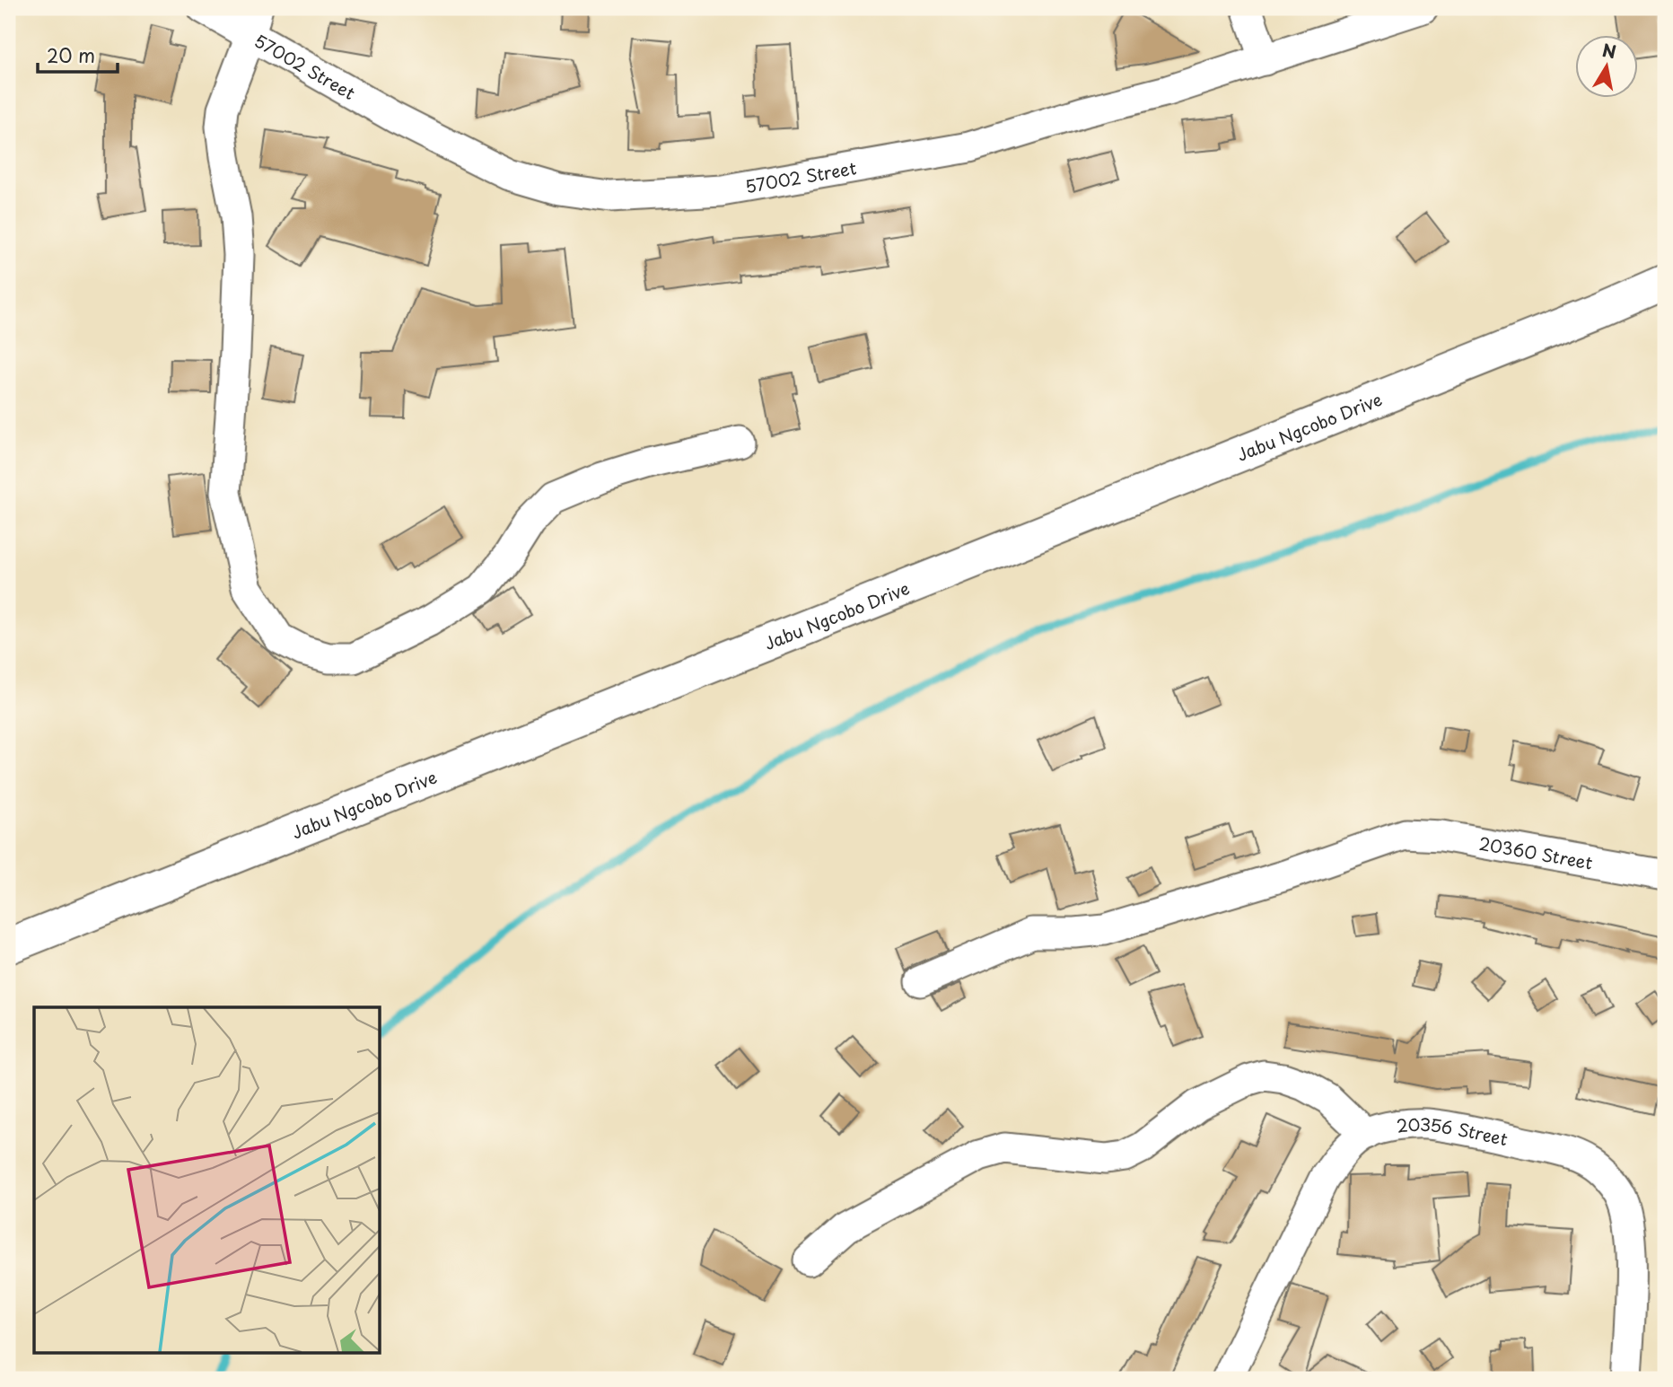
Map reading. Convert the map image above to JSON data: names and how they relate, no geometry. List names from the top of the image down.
{
  "streets": {
    "main road": ["Jabu Ngcobo Drive"],
    "street": ["57002 Street", "20360 Street", "20356 Street"]
  },
  "scale_bar": "20 m",
  "north": "top"
}
